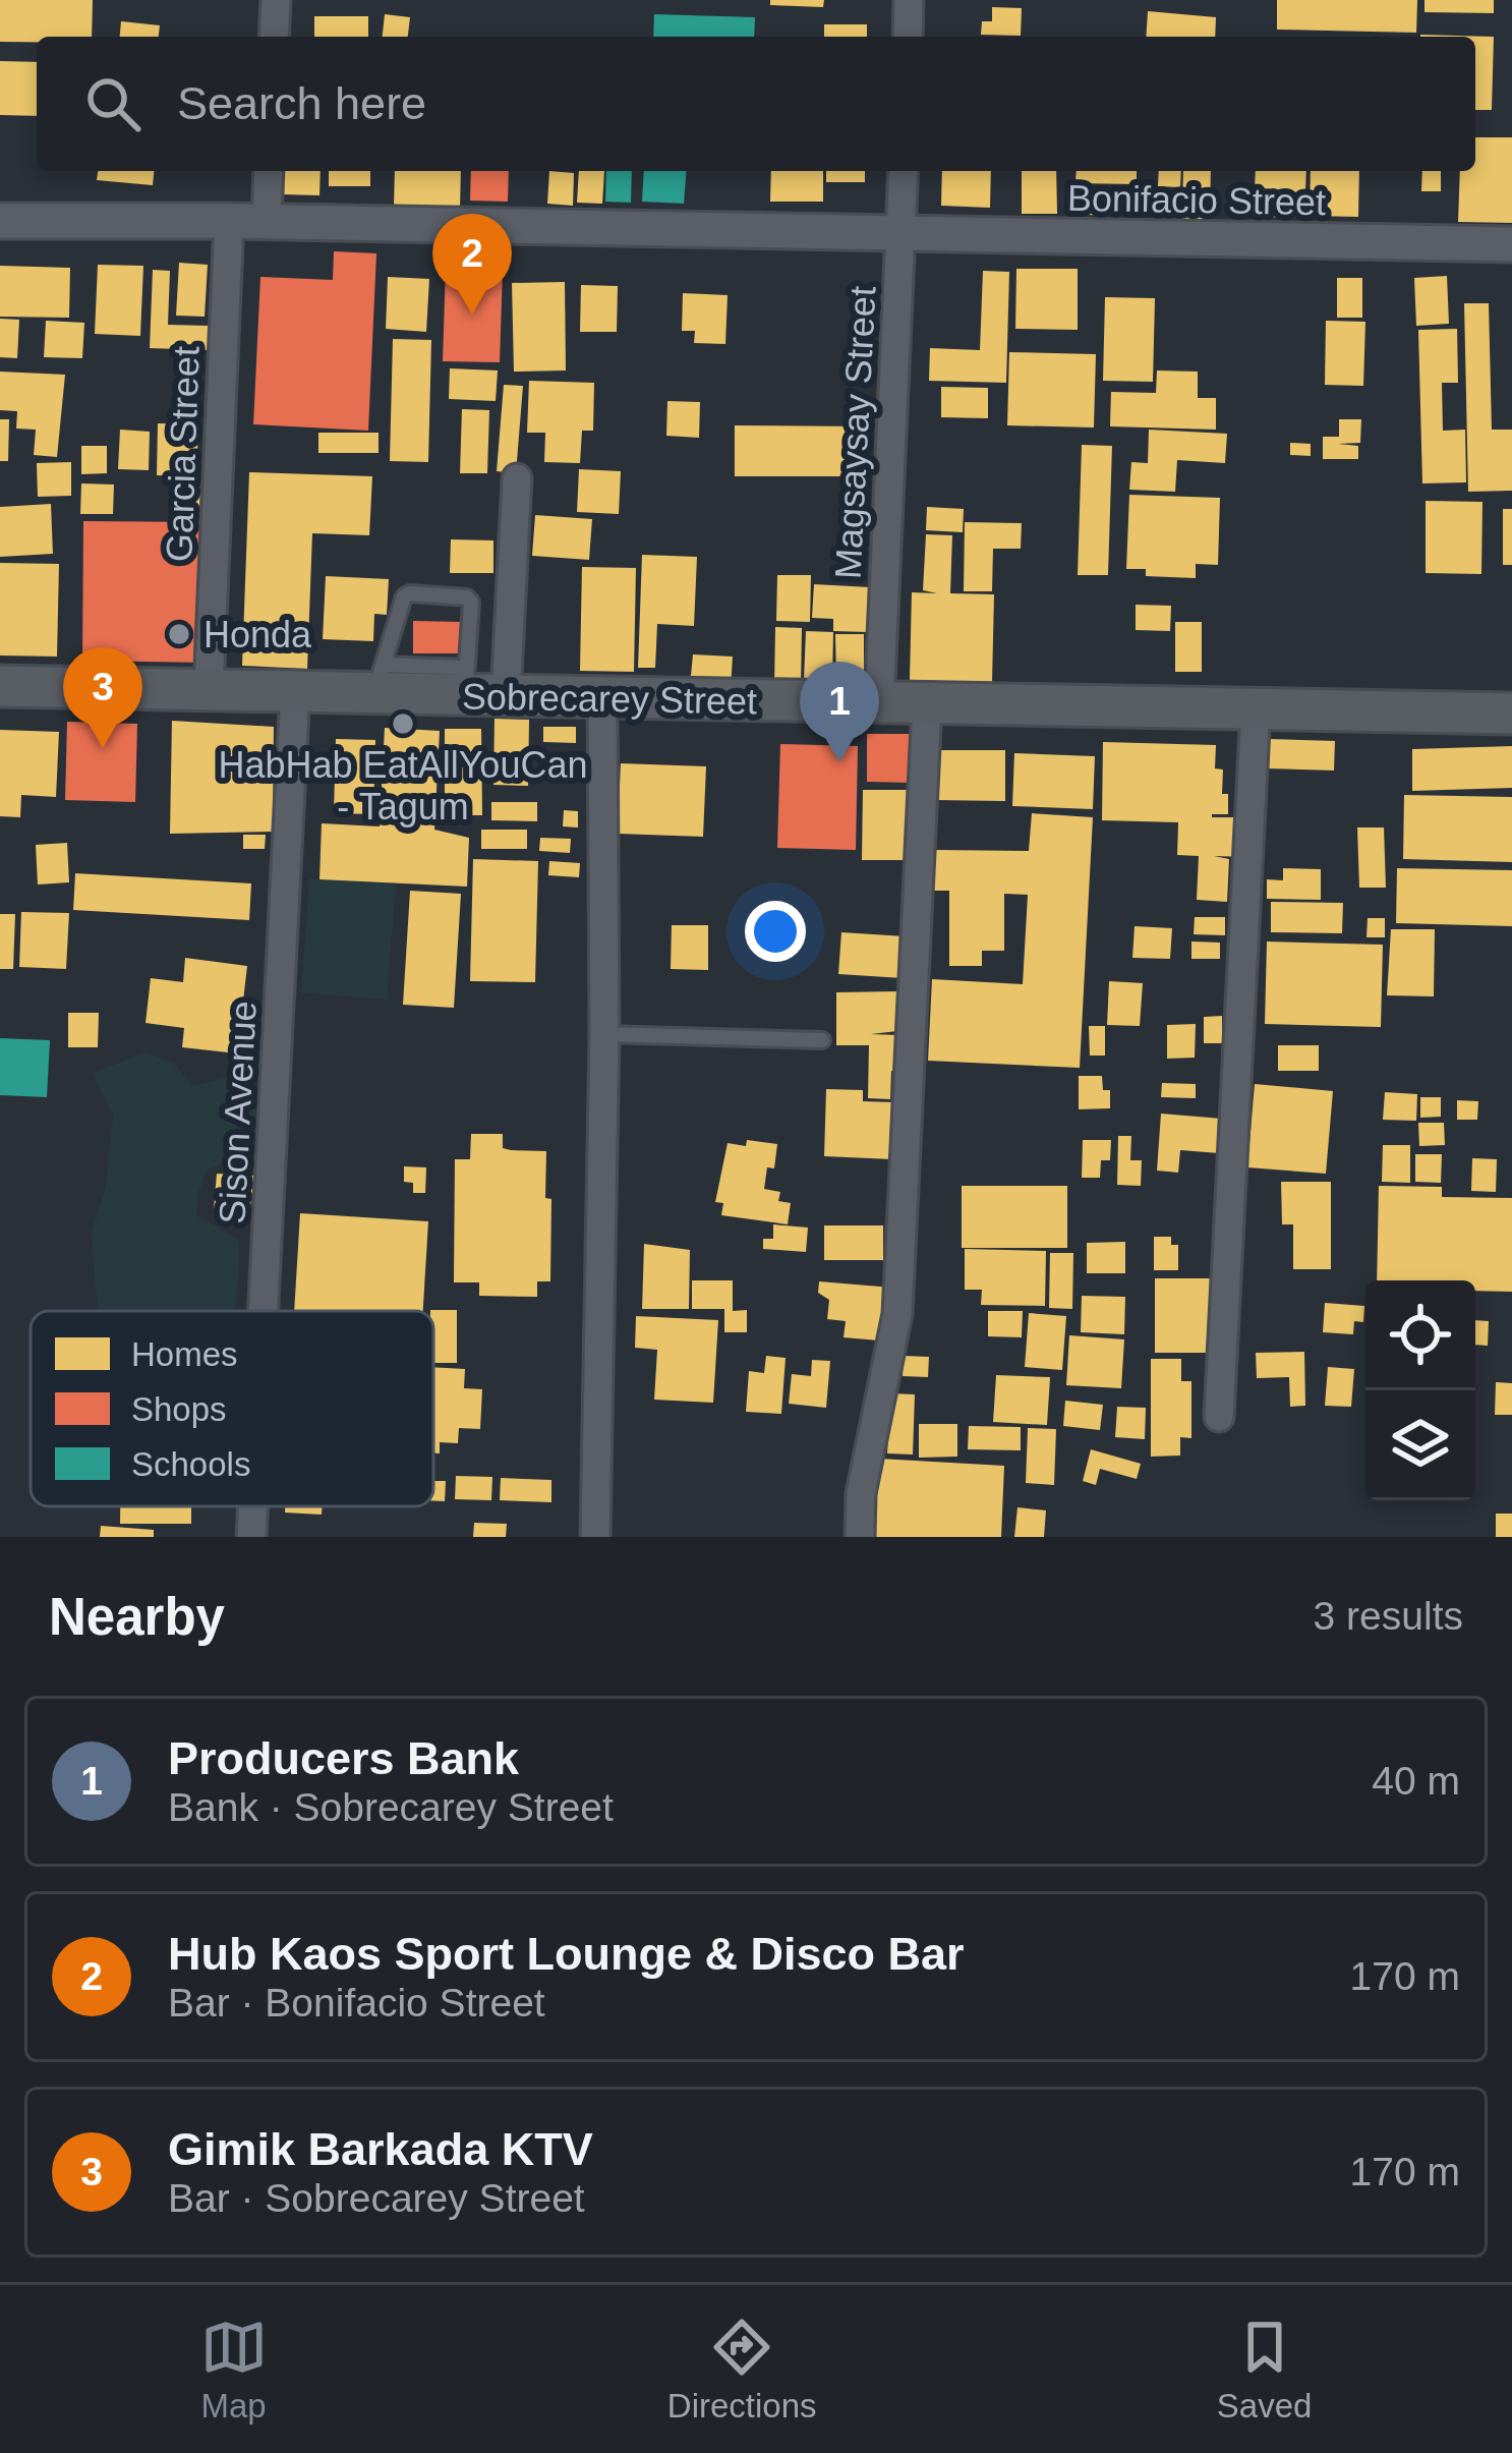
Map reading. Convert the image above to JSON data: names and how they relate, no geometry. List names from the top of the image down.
{
  "streets": {
    "main road": ["Sobrecarey Street"],
    "street": [
      "Bonifacio Street",
      "Magsaysay Street",
      "Garcia Street",
      "Sison Avenue"
    ]
  },
  "crossings": [
    ["Bonifacio Street", "Magsaysay Street"],
    ["Bonifacio Street", "Garcia Street"],
    ["Magsaysay Street", "Sobrecarey Street"],
    ["Garcia Street", "Sobrecarey Street"],
    ["Sobrecarey Street", "Sison Avenue"]
  ],
  "places": ["Honda", "HabHab EatAllYouCan - Tagum"],
  "legend": ["Homes", "Shops", "Schools"],
  "page": {
    "search": "Search here",
    "pins": ["2", "3", "1"],
    "heading": ["Nearby", "3 results"],
    "list": [
      {
        "mark": "1",
        "name": "Producers Bank",
        "note": "Bank · Sobrecarey Street",
        "value": "40 m"
      },
      {
        "mark": "2",
        "name": "Hub Kaos Sport Lounge & Disco Bar",
        "note": "Bar · Bonifacio Street",
        "value": "170 m"
      },
      {
        "mark": "3",
        "name": "Gimik Barkada KTV",
        "note": "Bar · Sobrecarey Street",
        "value": "170 m"
      }
    ],
    "nav": ["Map", "Directions", "Saved"]
  }
}
